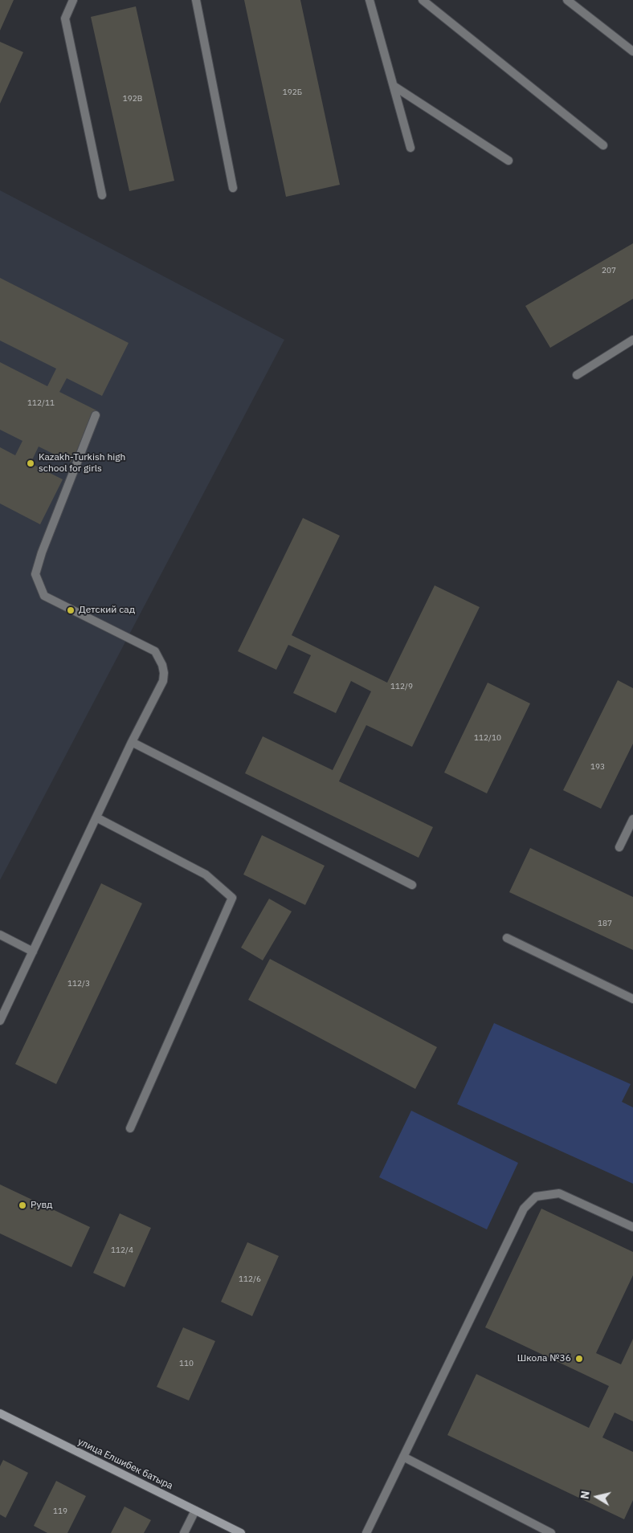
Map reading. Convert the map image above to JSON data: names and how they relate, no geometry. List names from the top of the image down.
{
  "streets": {
    "main road": ["улица Елшибек батыра"]
  },
  "places": [
    "Kazakh-Turkish high school for girls",
    "Детский сад",
    "Рувд",
    "Школа №36"
  ],
  "house_numbers": [
    "192Б",
    "192В",
    "207",
    "112/11",
    "112/9",
    "112/10",
    "193",
    "187",
    "112/3",
    "112/4",
    "112/6",
    "110",
    "119"
  ],
  "north": "left"
}
